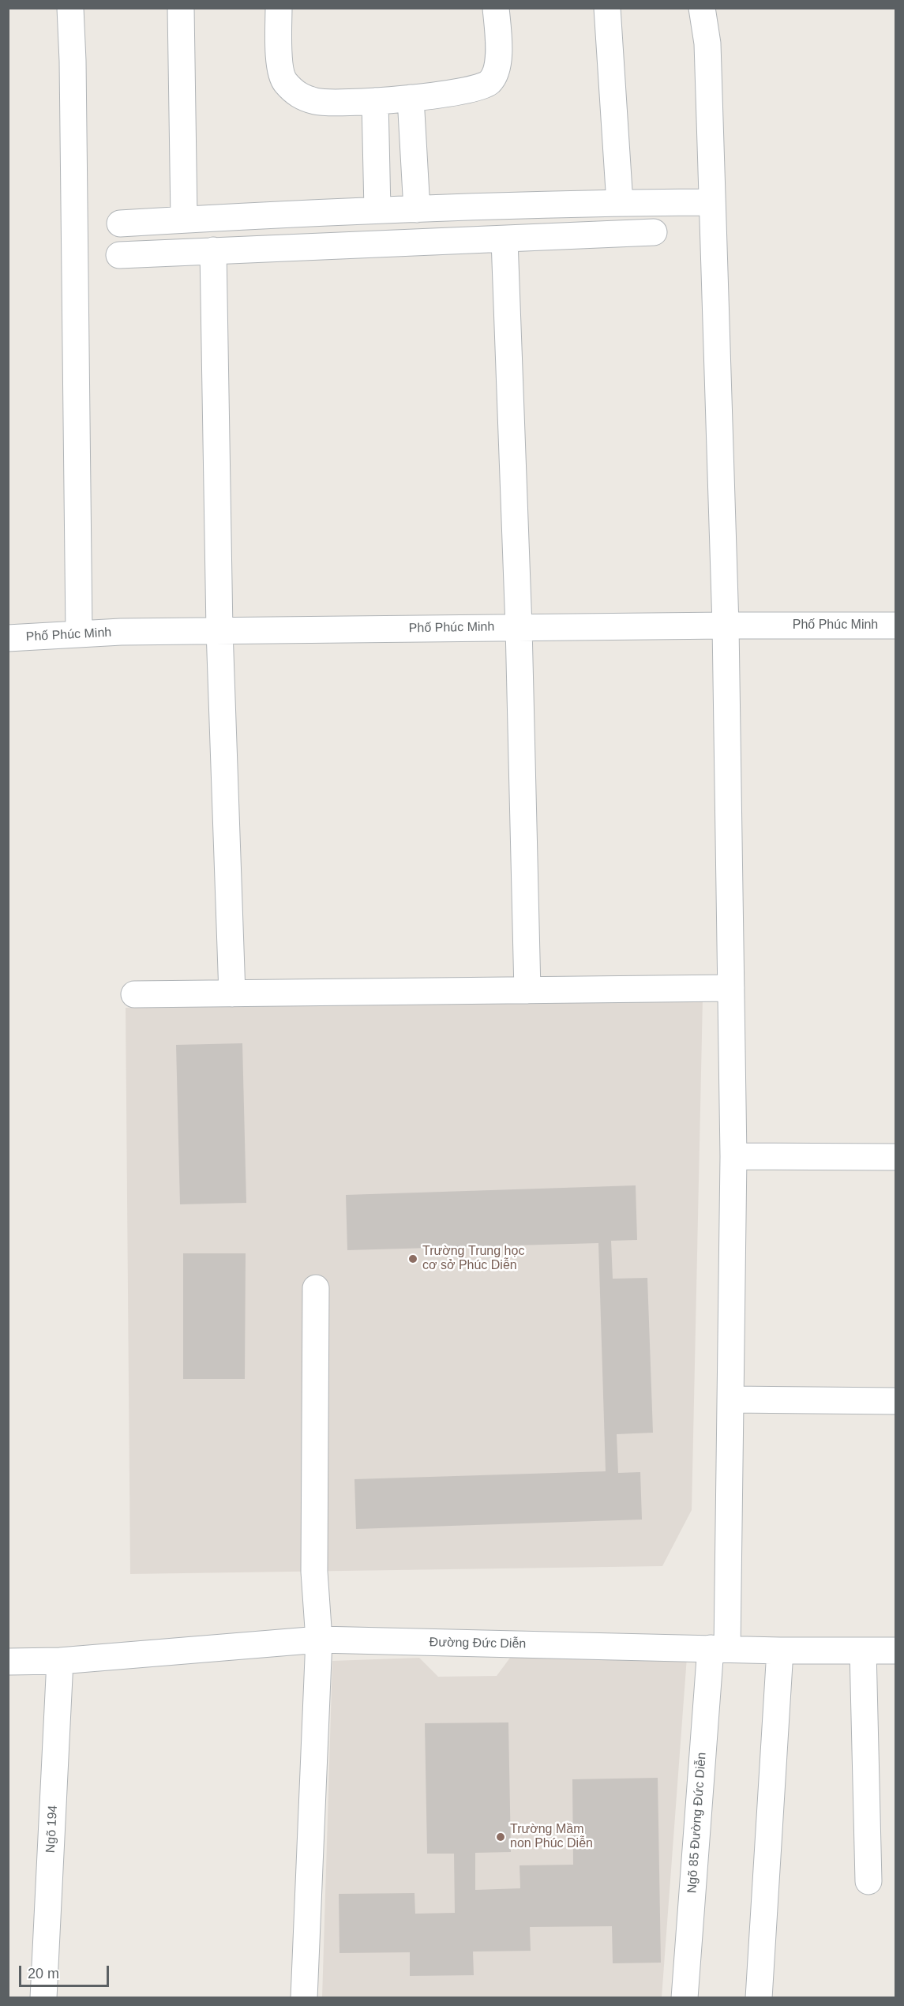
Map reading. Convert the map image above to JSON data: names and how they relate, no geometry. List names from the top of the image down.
{
  "streets": {
    "street": [
      "Phố Phúc Minh",
      "Đường Đức Diễn",
      "Ngõ 85 Đường Đức Diễn",
      "Ngõ 194"
    ]
  },
  "crossings": [
    ["Phố Phúc Minh", "Ngõ 85 Đường Đức Diễn"],
    ["Đường Đức Diễn", "Ngõ 85 Đường Đức Diễn"],
    ["Đường Đức Diễn", "Ngõ 194"]
  ],
  "places": ["Trường Trung học cơ sở Phúc Diễn", "Trường Mầm non Phúc Diễn"],
  "scale_bar": "20 m"
}
